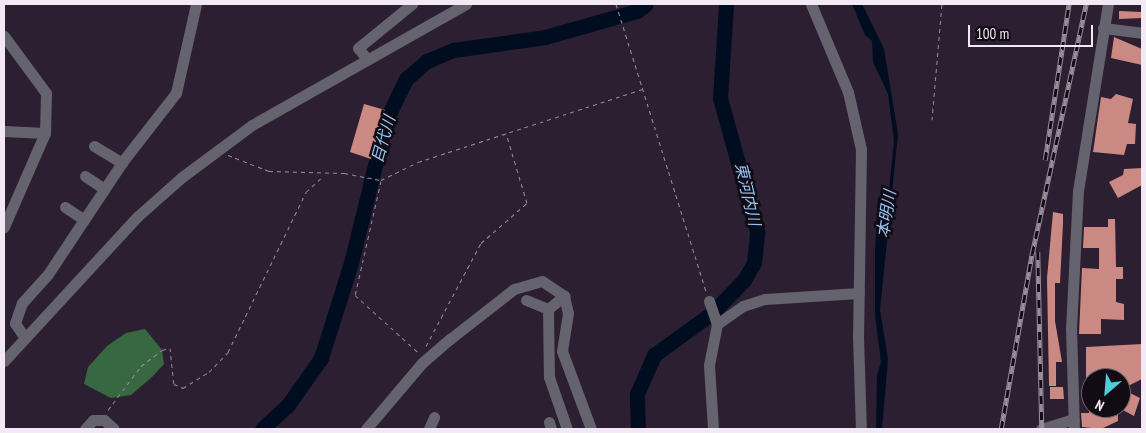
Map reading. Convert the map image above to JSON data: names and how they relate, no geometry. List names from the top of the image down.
{
  "water": ["目代川", "東河内川", "本明川"],
  "scale_bar": "100 m",
  "north": "bottom left"
}
